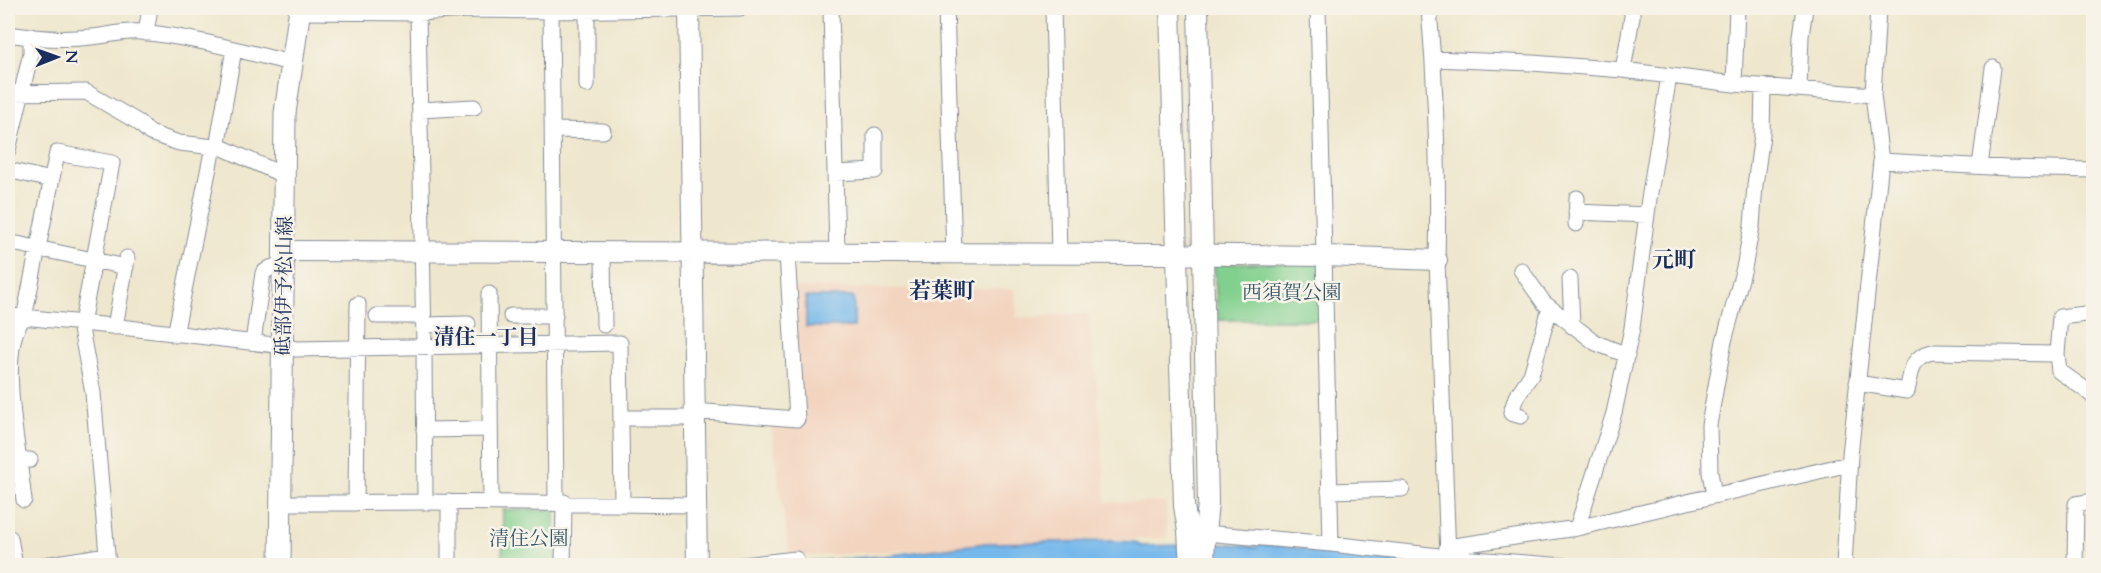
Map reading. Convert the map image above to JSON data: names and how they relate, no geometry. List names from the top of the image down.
{
  "streets": {
    "main road": ["砥部伊予松山線"]
  },
  "districts": ["元町", "若葉町", "清住一丁目"],
  "parks": ["西須賀公園", "清住公園"],
  "north": "right"
}
